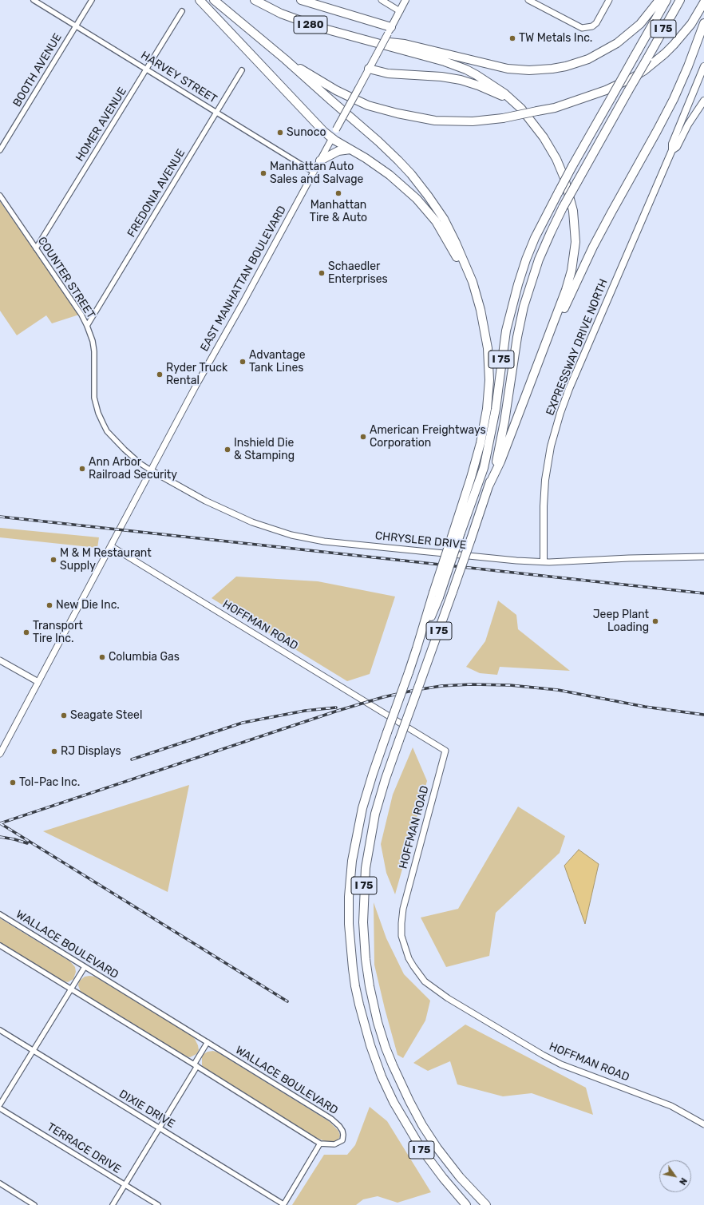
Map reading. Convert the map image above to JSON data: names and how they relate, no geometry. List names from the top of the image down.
{
  "streets": {
    "highway": ["I 280", "I 75"],
    "main road": ["EAST MANHATTAN BOULEVARD", "EXPRESSWAY DRIVE NORTH"],
    "street": [
      "BOOTH AVENUE",
      "HARVEY STREET",
      "HOMER AVENUE",
      "FREDONIA AVENUE",
      "COUNTER STREET",
      "CHRYSLER DRIVE",
      "HOFFMAN ROAD",
      "WALLACE BOULEVARD",
      "DIXIE DRIVE",
      "TERRACE DRIVE"
    ]
  },
  "crossings": [
    ["BOOTH AVENUE", "HARVEY STREET"],
    ["HARVEY STREET", "HOMER AVENUE"],
    ["HARVEY STREET", "FREDONIA AVENUE"],
    ["HARVEY STREET", "EAST MANHATTAN BOULEVARD"],
    ["HOMER AVENUE", "COUNTER STREET"],
    ["FREDONIA AVENUE", "COUNTER STREET"],
    ["COUNTER STREET", "EAST MANHATTAN BOULEVARD"],
    ["COUNTER STREET", "CHRYSLER DRIVE"],
    ["EAST MANHATTAN BOULEVARD", "CHRYSLER DRIVE"],
    ["EAST MANHATTAN BOULEVARD", "HOFFMAN ROAD"],
    ["EXPRESSWAY DRIVE NORTH", "CHRYSLER DRIVE"]
  ],
  "places": [
    "TW Metals Inc.",
    "Sunoco",
    "Manhattan Auto Sales and Salvage",
    "Manhattan Tire & Auto",
    "Schaedler Enterprises",
    "Advantage Tank Lines",
    "Ryder Truck Rental",
    "American Freightways Corporation",
    "Inshield Die & Stamping",
    "Ann Arbor Railroad Security",
    "M & M Restaurant Supply",
    "New Die Inc.",
    "Jeep Plant Loading",
    "Transport Tire Inc.",
    "Columbia Gas",
    "Seagate Steel",
    "RJ Displays",
    "Tol-Pac Inc."
  ],
  "north": "bottom right"
}
